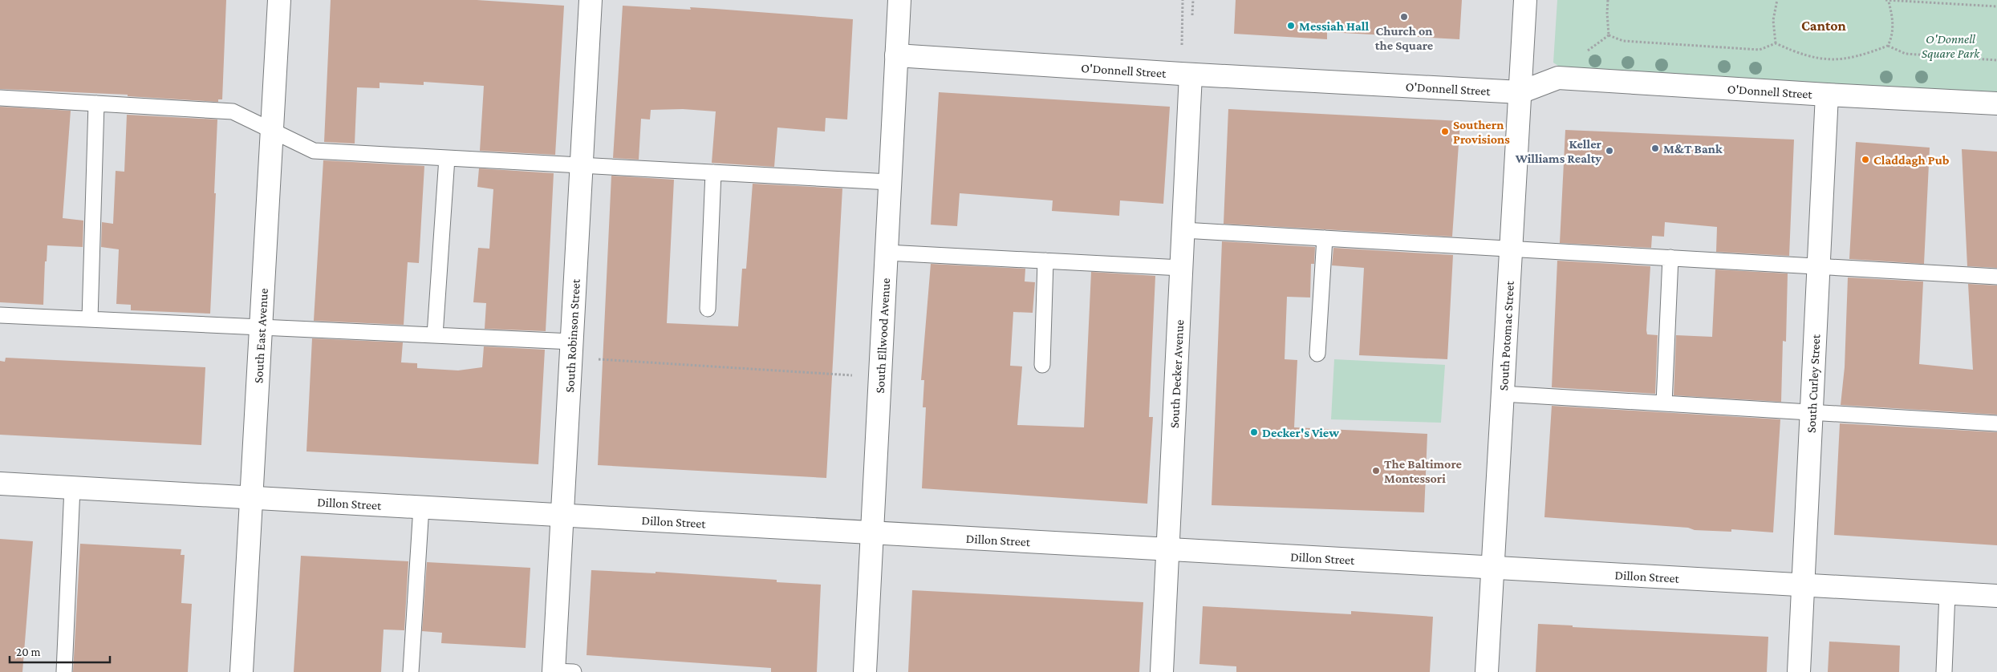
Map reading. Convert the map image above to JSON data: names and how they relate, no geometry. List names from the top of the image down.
{
  "streets": {
    "street": [
      "O'Donnell Street",
      "South East Avenue",
      "South Robinson Street",
      "South Ellwood Avenue",
      "South Potomac Street",
      "South Decker Avenue",
      "South Curley Street",
      "Dillon Street"
    ]
  },
  "crossings": [
    ["O'Donnell Street", "South Ellwood Avenue"],
    ["O'Donnell Street", "South Potomac Street"],
    ["O'Donnell Street", "South Decker Avenue"],
    ["O'Donnell Street", "South Curley Street"],
    ["South East Avenue", "Dillon Street"],
    ["South Robinson Street", "Dillon Street"],
    ["South Ellwood Avenue", "Dillon Street"],
    ["South Potomac Street", "Dillon Street"],
    ["South Decker Avenue", "Dillon Street"],
    ["South Curley Street", "Dillon Street"]
  ],
  "districts": ["Canton"],
  "parks": ["O'Donnell Square Park"],
  "places": [
    "Church on the Square",
    "Messiah Hall",
    "Southern Provisions",
    "M&T Bank",
    "Keller Williams Realty",
    "Claddagh Pub",
    "Decker's View",
    "The Baltimore Montessori"
  ],
  "scale_bar": "20 m"
}
